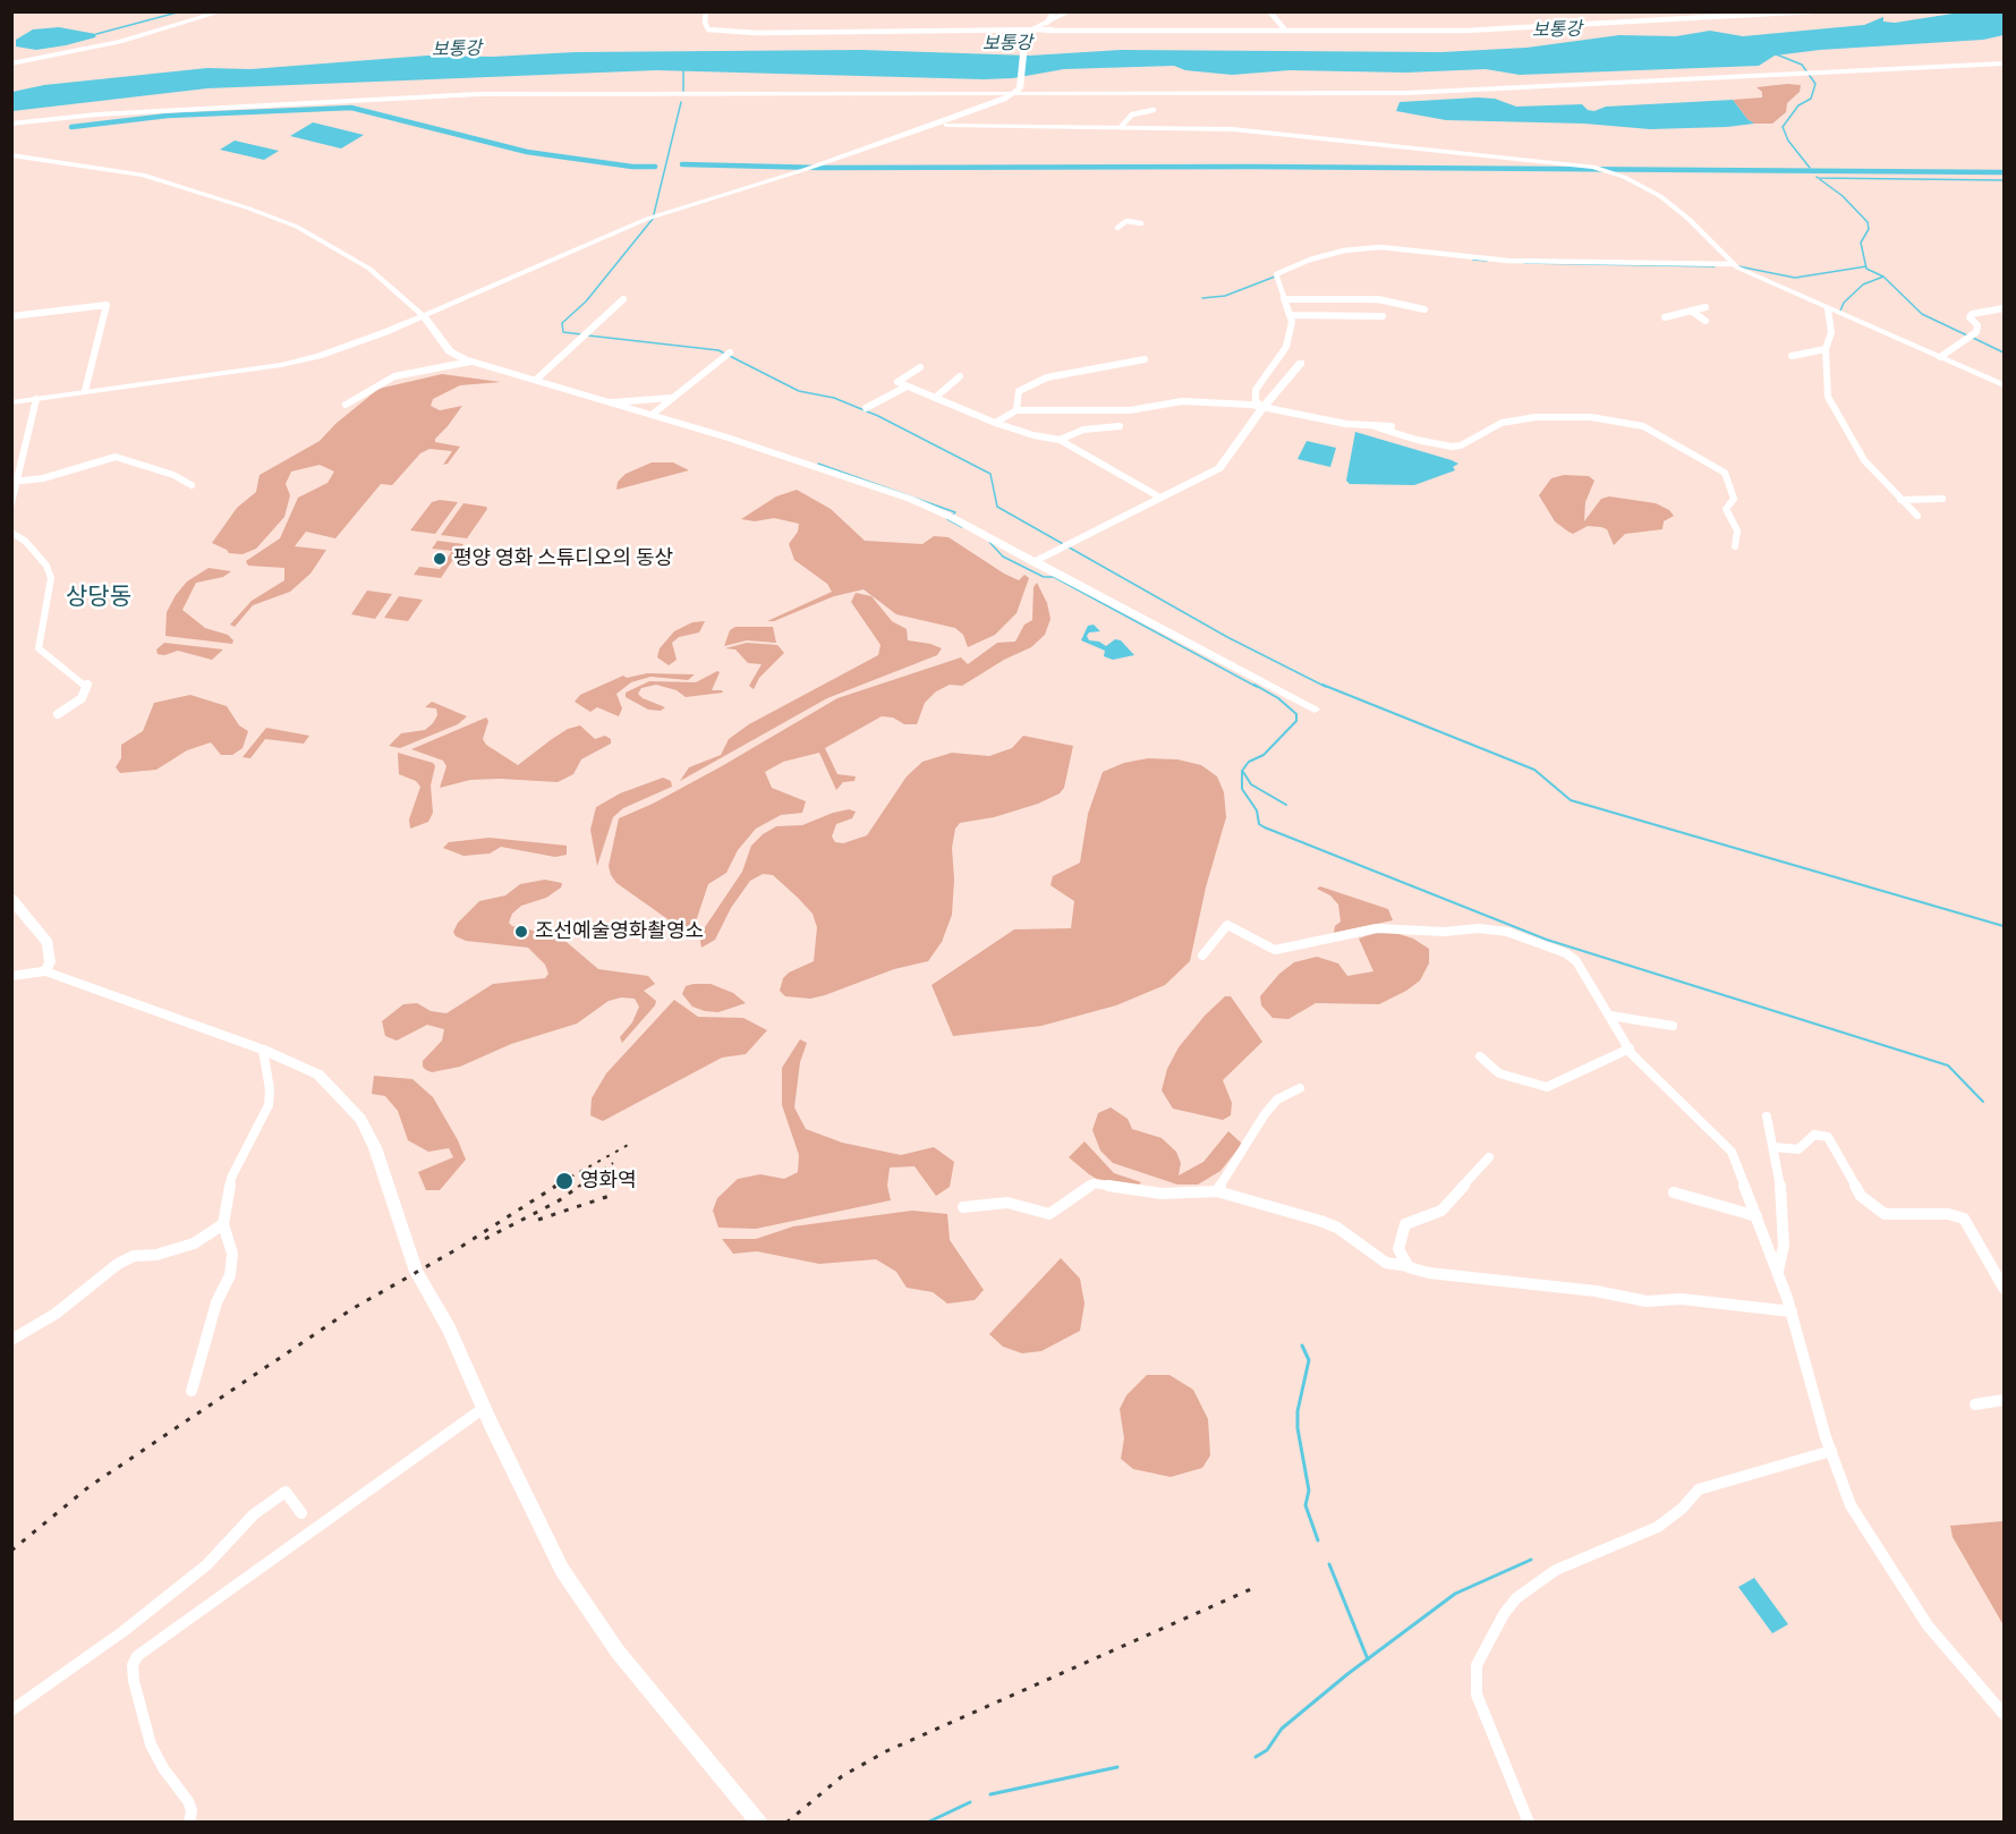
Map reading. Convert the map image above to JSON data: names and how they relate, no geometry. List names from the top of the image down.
{
  "districts": ["상당동"],
  "water": ["보통강"],
  "places": ["평양 영화 스튜디오의 동상", "조선예술영화촬영소", "영화역"]
}
